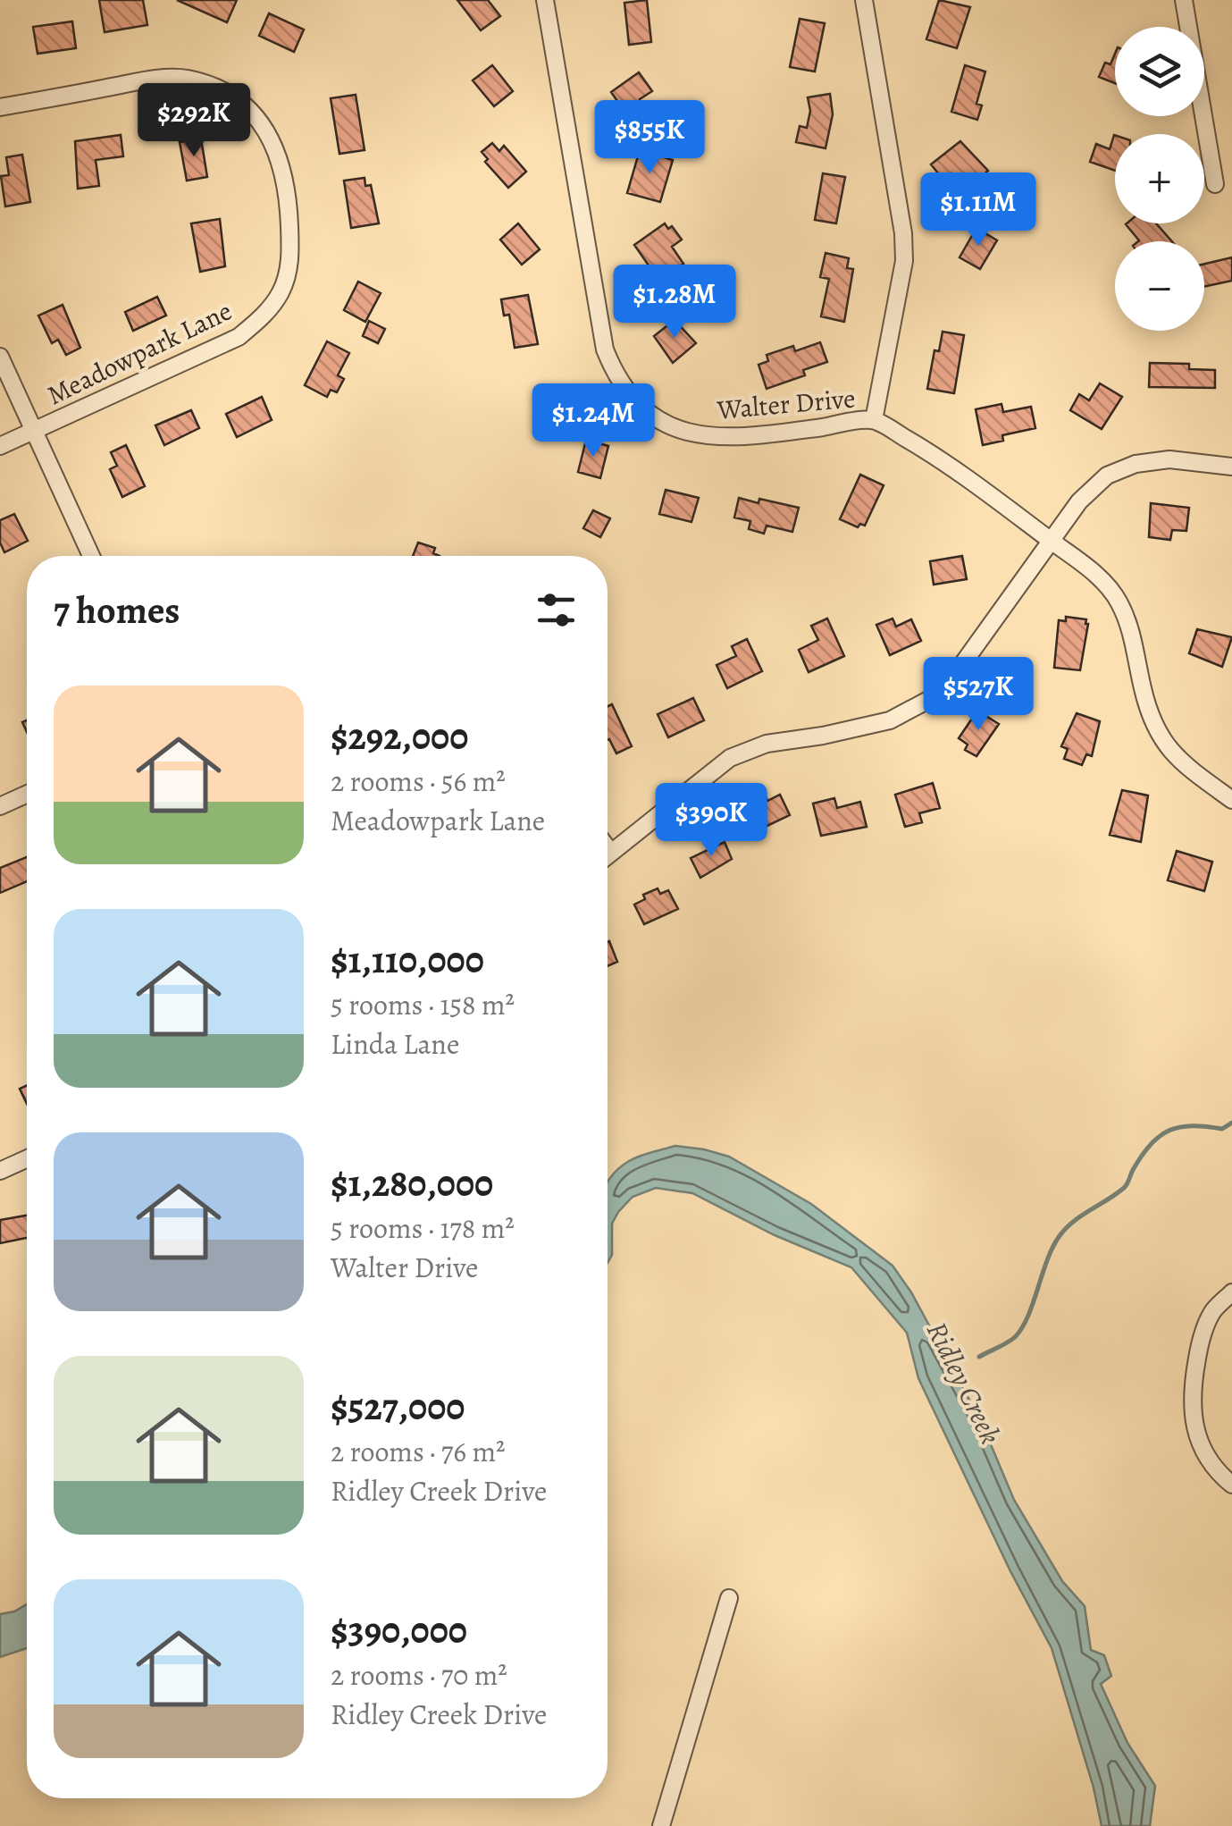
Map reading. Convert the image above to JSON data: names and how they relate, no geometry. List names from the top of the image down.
{
  "streets": {
    "street": ["Meadowpark Lane", "Walter Drive"]
  },
  "water": ["Ridley Creek"],
  "page": {
    "map_buttons": ["+", "−"],
    "price": [
      "$292K",
      "$855K",
      "$1.11M",
      "$1.28M",
      "$1.24M",
      "$527K",
      "$390K"
    ],
    "heading": "7 homes",
    "list": [
      {
        "name": "$292,000",
        "note": "2 rooms · 56 m² · Meadowpark Lane"
      },
      {
        "name": "$1,110,000",
        "note": "5 rooms · 158 m² · Linda Lane"
      },
      {
        "name": "$1,280,000",
        "note": "5 rooms · 178 m² · Walter Drive"
      },
      {
        "name": "$527,000",
        "note": "2 rooms · 76 m² · Ridley Creek Drive"
      },
      {
        "name": "$390,000",
        "note": "2 rooms · 70 m² · Ridley Creek Drive"
      }
    ]
  }
}
